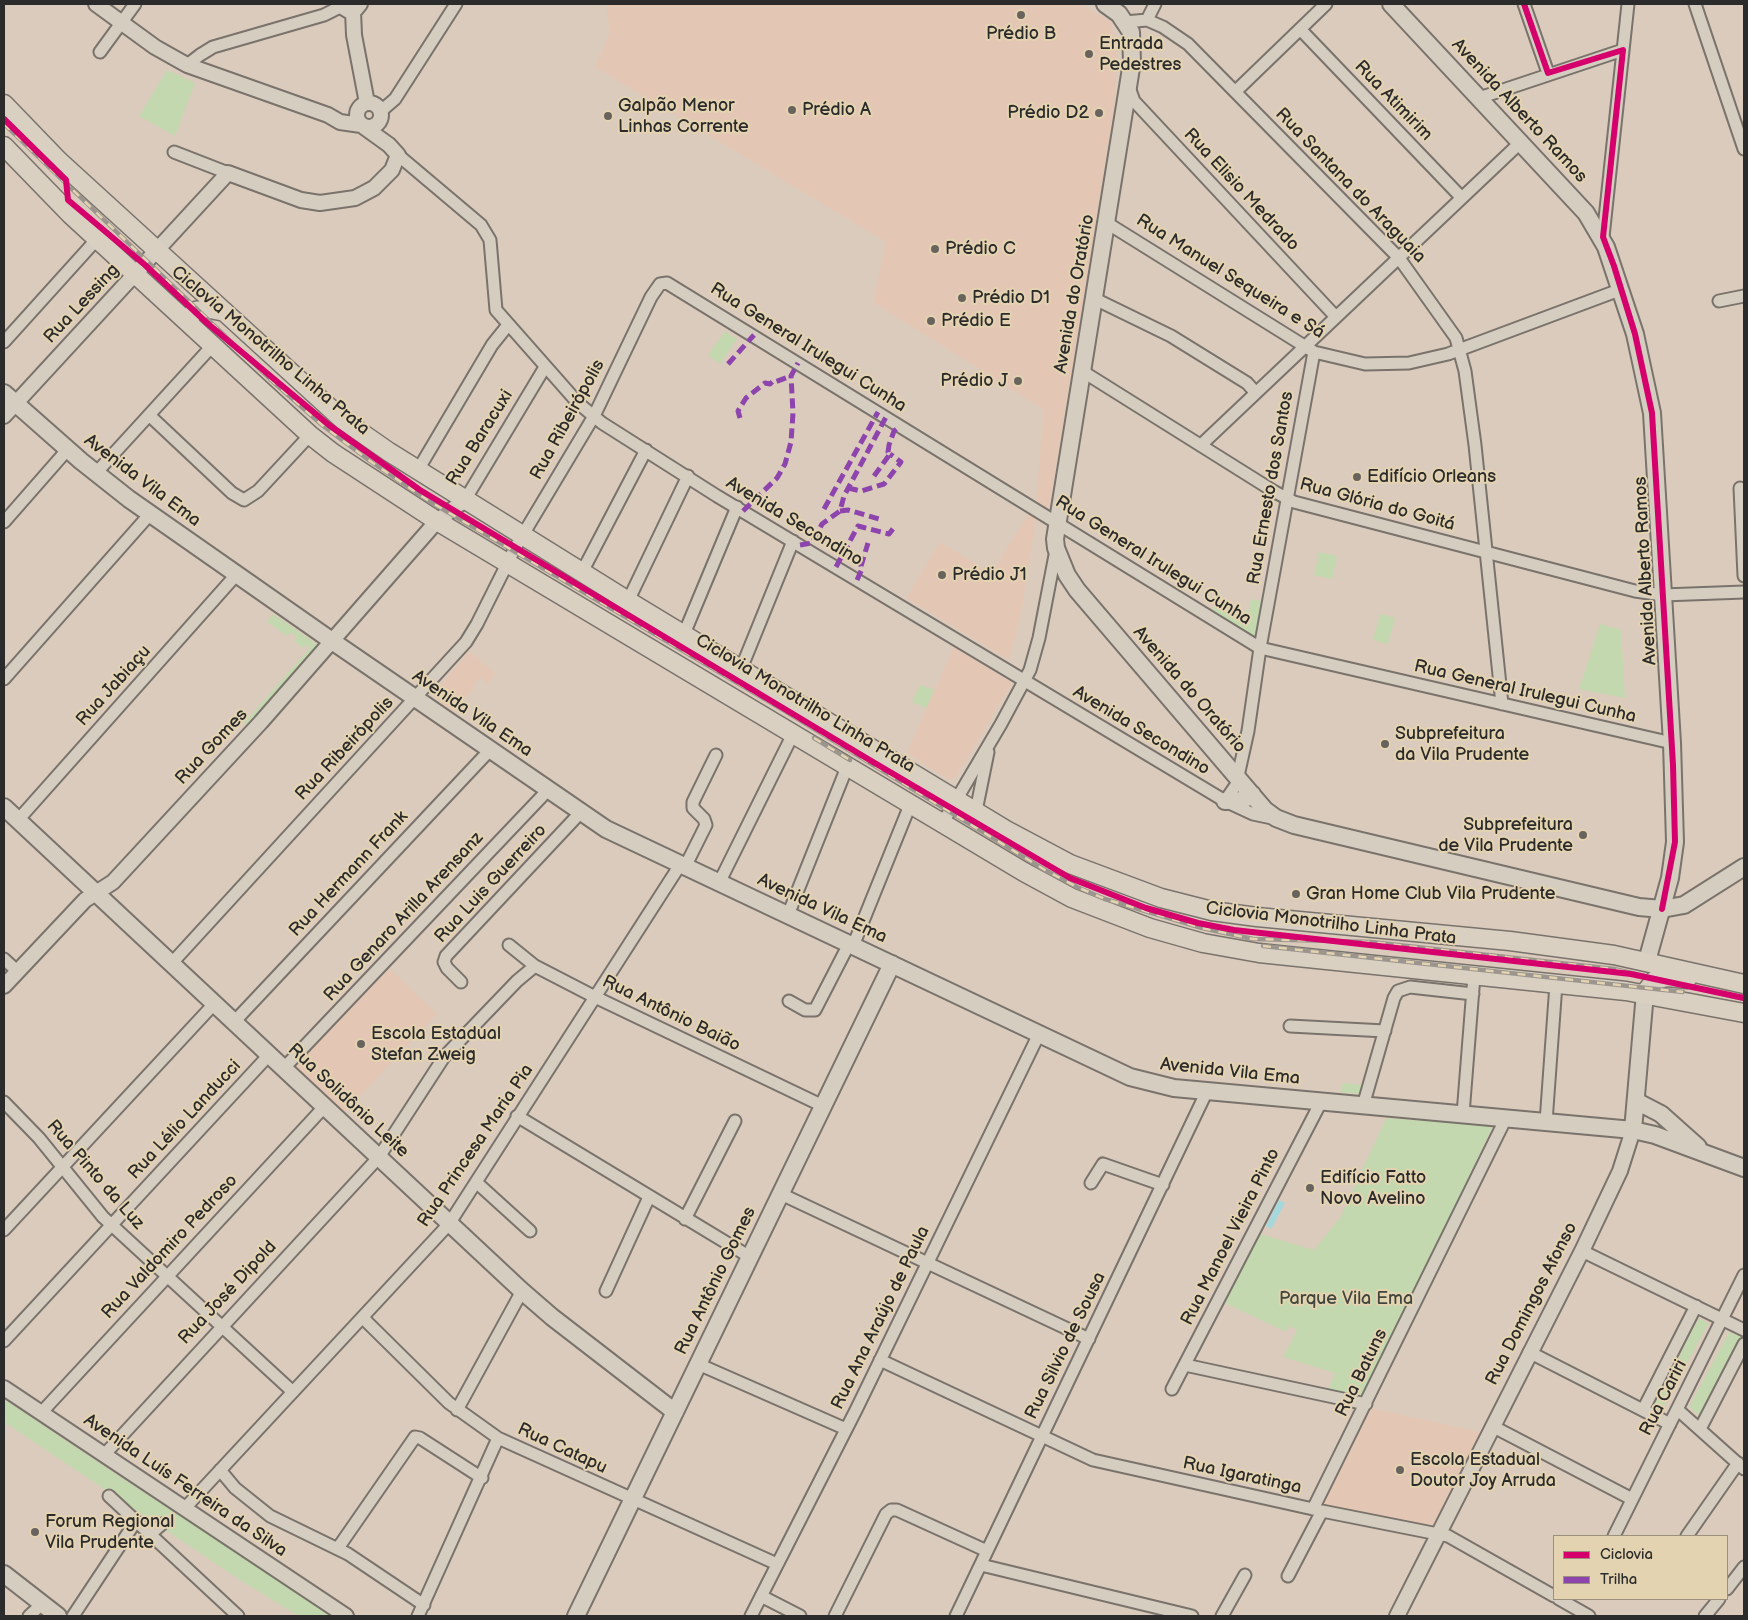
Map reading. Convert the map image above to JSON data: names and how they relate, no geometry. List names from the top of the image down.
{
  "streets": {
    "main road": [
      "Avenida Alberto Ramos",
      "Avenida do Oratório",
      "Avenida Vila Ema",
      "Rua Solidônio Leite",
      "Rua Antônio Gomes",
      "Rua Domingos Afonso"
    ],
    "street": [
      "Rua Atimirim",
      "Rua Santana do Araguaia",
      "Rua Elisio Medrado",
      "Rua Manuel Sequeira e Sá",
      "Rua Lessing",
      "Rua General Irulegui Cunha",
      "Rua Ribeirópolis",
      "Rua Baracuxi",
      "Rua Ernesto dos Santos",
      "Rua Glória do Goitá",
      "Avenida Secondino",
      "Rua Jabiaçu",
      "Rua Gomes",
      "Rua Hermann Frank",
      "Rua Luis Guerreiro",
      "Rua Genaro Arilla Arensanz",
      "Rua Antônio Baião",
      "Rua Lélio Landucci",
      "Rua Princesa Maria Pia",
      "Rua Pinto da Luz",
      "Rua Manoel Vieira Pinto",
      "Rua Valdomiro Pedroso",
      "Rua José Dipold",
      "Rua Ana Araújo de Paula",
      "Rua Silvio de Sousa",
      "Rua Batuns",
      "Rua Cariri",
      "Rua Catapu",
      "Rua Igaratinga",
      "Avenida Luís Ferreira da Silva"
    ],
    "cycle path": ["Ciclovia Monotrilho Linha Prata"]
  },
  "crossings": [
    ["Avenida Alberto Ramos", "Rua Manuel Sequeira e Sá"],
    ["Avenida Alberto Ramos", "Rua General Irulegui Cunha"],
    ["Avenida Alberto Ramos", "Rua Glória do Goitá"],
    ["Rua Santana do Araguaia", "Rua Manuel Sequeira e Sá"],
    ["Rua Santana do Araguaia", "Avenida do Oratório"],
    ["Rua Santana do Araguaia", "Rua General Irulegui Cunha"],
    ["Rua Santana do Araguaia", "Rua Glória do Goitá"],
    ["Rua Elisio Medrado", "Avenida do Oratório"],
    ["Rua Manuel Sequeira e Sá", "Avenida do Oratório"],
    ["Rua Manuel Sequeira e Sá", "Rua Ernesto dos Santos"],
    ["Avenida do Oratório", "Rua General Irulegui Cunha"],
    ["Avenida do Oratório", "Rua Ernesto dos Santos"],
    ["Avenida do Oratório", "Rua Glória do Goitá"],
    ["Avenida do Oratório", "Avenida Secondino"],
    ["Rua Lessing", "Avenida Vila Ema"],
    ["Rua General Irulegui Cunha", "Rua Ribeirópolis"],
    ["Rua General Irulegui Cunha", "Rua Ernesto dos Santos"],
    ["Rua Ribeirópolis", "Avenida Vila Ema"],
    ["Rua Ribeirópolis", "Avenida Secondino"],
    ["Rua Ribeirópolis", "Rua Solidônio Leite"],
    ["Rua Baracuxi", "Avenida Secondino"],
    ["Rua Baracuxi", "Rua Gomes"],
    ["Avenida Vila Ema", "Rua Jabiaçu"],
    ["Avenida Vila Ema", "Rua Gomes"],
    ["Avenida Vila Ema", "Rua Hermann Frank"],
    ["Avenida Vila Ema", "Rua Luis Guerreiro"],
    ["Avenida Vila Ema", "Rua Genaro Arilla Arensanz"],
    ["Avenida Vila Ema", "Rua Princesa Maria Pia"],
    ["Avenida Vila Ema", "Rua Manoel Vieira Pinto"],
    ["Avenida Vila Ema", "Rua Antônio Gomes"],
    ["Avenida Vila Ema", "Rua Domingos Afonso"],
    ["Avenida Vila Ema", "Rua Ana Araújo de Paula"],
    ["Avenida Vila Ema", "Rua Silvio de Sousa"],
    ["Avenida Vila Ema", "Rua Batuns"],
    ["Rua Ernesto dos Santos", "Rua Glória do Goitá"],
    ["Rua Ernesto dos Santos", "Avenida Secondino"],
    ["Rua Jabiaçu", "Rua Solidônio Leite"],
    ["Rua Gomes", "Rua Solidônio Leite"],
    ["Rua Hermann Frank", "Rua Solidônio Leite"],
    ["Rua Genaro Arilla Arensanz", "Rua Solidônio Leite"],
    ["Rua Antônio Baião", "Rua Princesa Maria Pia"],
    ["Rua Antônio Baião", "Rua Antônio Gomes"],
    ["Rua Antônio Baião", "Rua José Dipold"],
    ["Rua Solidônio Leite", "Rua Lélio Landucci"],
    ["Rua Solidônio Leite", "Rua Princesa Maria Pia"],
    ["Rua Solidônio Leite", "Rua Valdomiro Pedroso"],
    ["Rua Solidônio Leite", "Rua Antônio Gomes"],
    ["Rua Solidônio Leite", "Rua José Dipold"],
    ["Rua Lélio Landucci", "Rua Pinto da Luz"],
    ["Rua Princesa Maria Pia", "Rua Pinto da Luz"],
    ["Rua Princesa Maria Pia", "Rua Catapu"],
    ["Rua Princesa Maria Pia", "Avenida Luís Ferreira da Silva"],
    ["Rua Pinto da Luz", "Rua Valdomiro Pedroso"],
    ["Rua Pinto da Luz", "Rua José Dipold"],
    ["Rua Valdomiro Pedroso", "Avenida Luís Ferreira da Silva"],
    ["Rua Antônio Gomes", "Rua Catapu"],
    ["Rua José Dipold", "Avenida Luís Ferreira da Silva"],
    ["Rua Domingos Afonso", "Rua Igaratinga"],
    ["Rua Ana Araújo de Paula", "Rua Catapu"],
    ["Rua Ana Araújo de Paula", "Rua Igaratinga"],
    ["Rua Silvio de Sousa", "Rua Igaratinga"],
    ["Rua Batuns", "Rua Igaratinga"]
  ],
  "parks": ["Parque Vila Ema"],
  "places": [
    "Prédio B",
    "Entrada Pedestres",
    "Prédio A",
    "Prédio D2",
    "Galpão Menor Linhas Corrente",
    "Prédio C",
    "Prédio D1",
    "Prédio E",
    "Prédio J",
    "Edifício Orleans",
    "Prédio J1",
    "Subprefeitura da Vila Prudente",
    "Subprefeitura de Vila Prudente",
    "Gran Home Club Vila Prudente",
    "Escola Estadual Stefan Zweig",
    "Edifício Fatto Novo Avelino",
    "Escola Estadual Doutor Joy Arruda",
    "Forum Regional Vila Prudente"
  ],
  "legend": ["Ciclovia", "Trilha"]
}
